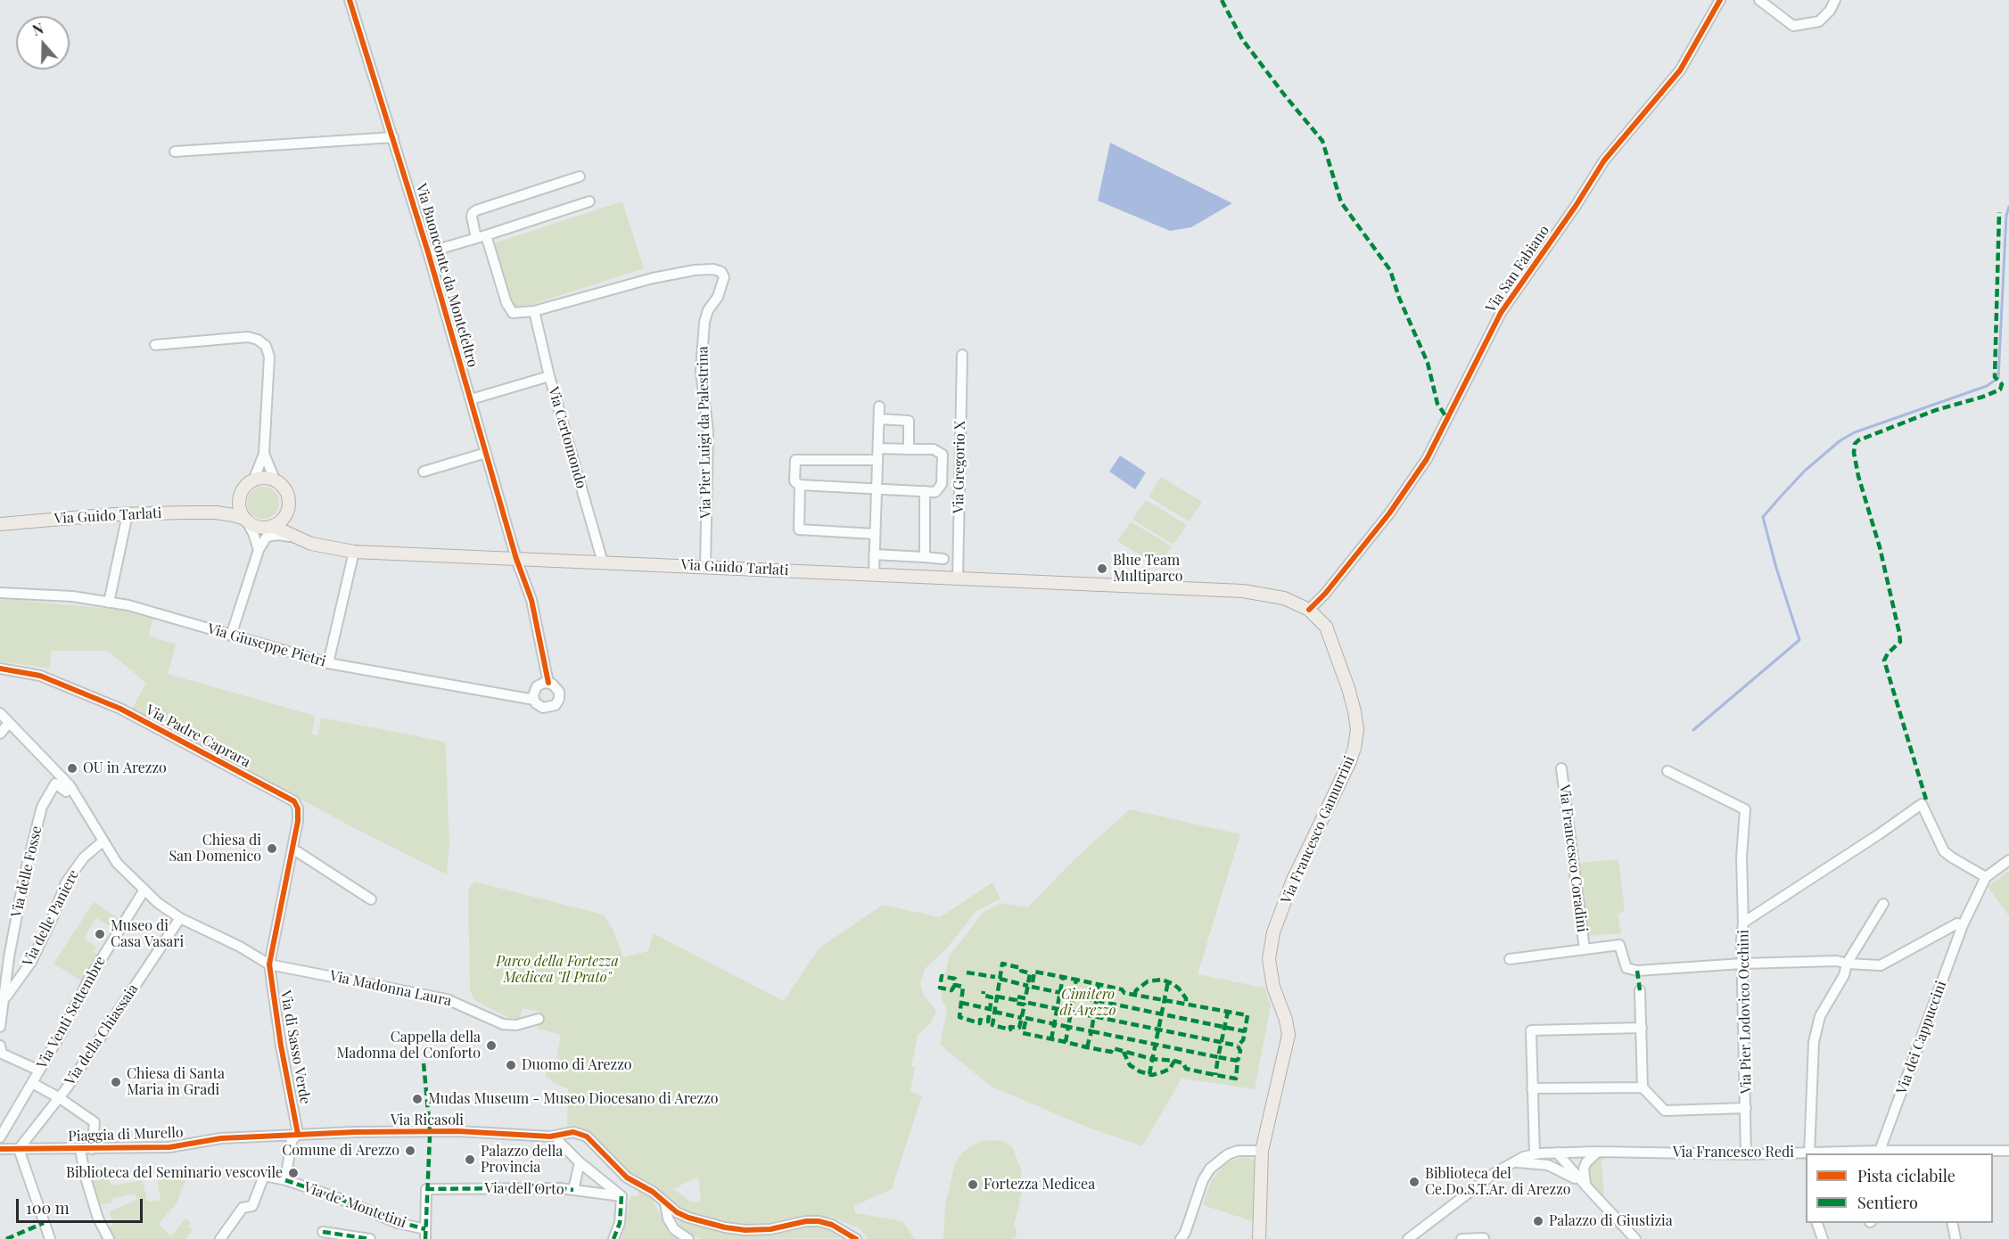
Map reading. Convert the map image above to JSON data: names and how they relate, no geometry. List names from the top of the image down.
{
  "streets": {
    "main road": ["Via Guido Tarlati", "Via Francesco Gamurrini"],
    "street": [
      "Via San Fabiano",
      "Via Buonconte da Montefeltro",
      "Via Pier Luigi da Palestrina",
      "Via Certomondo",
      "Via Gregorio X",
      "Via Giuseppe Pietri",
      "Via Padre Caprara",
      "Via Francesco Coradini",
      "Via delle Fosse",
      "Via delle Paniere",
      "Via Madonna Laura",
      "Via Pier Lodovico Occhini",
      "Via Venti Settembre",
      "Via della Chiassaia",
      "Via dei Cappuccini",
      "Via di Sasso Verde",
      "Via Ricasoli",
      "Piaggia di Murello",
      "Via Francesco Redi",
      "Via dell'Orto",
      "Via de' Montetini"
    ]
  },
  "crossings": [
    ["Via San Fabiano", "Via Francesco Gamurrini"],
    ["Via Buonconte da Montefeltro", "Via Guido Tarlati"],
    ["Via Buonconte da Montefeltro", "Via Giuseppe Pietri"],
    ["Via Pier Luigi da Palestrina", "Via Certomondo"],
    ["Via Pier Luigi da Palestrina", "Via Guido Tarlati"],
    ["Via Certomondo", "Via Guido Tarlati"],
    ["Via Gregorio X", "Via Guido Tarlati"],
    ["Via Padre Caprara", "Via di Sasso Verde"],
    ["Via Francesco Coradini", "Via Pier Lodovico Occhini"],
    ["Via delle Fosse", "Via delle Paniere"],
    ["Via Madonna Laura", "Via di Sasso Verde"],
    ["Via Pier Lodovico Occhini", "Via dei Cappuccini"],
    ["Via Pier Lodovico Occhini", "Via Francesco Redi"],
    ["Via della Chiassaia", "Piaggia di Murello"],
    ["Via dei Cappuccini", "Via Francesco Redi"],
    ["Via di Sasso Verde", "Via Ricasoli"],
    ["Via di Sasso Verde", "Piaggia di Murello"],
    ["Via Ricasoli", "Piaggia di Murello"],
    ["Via dell'Orto", "Via de' Montetini"]
  ],
  "parks": ["Parco della Fortezza Medicea \"Il Prato\"", "Cimitero di Arezzo"],
  "places": [
    "Blue Team Multiparco",
    "OU in Arezzo",
    "Chiesa di San Domenico",
    "Museo di Casa Vasari",
    "Cappella della Madonna del Conforto",
    "Duomo di Arezzo",
    "Chiesa di Santa Maria in Gradi",
    "Mudas Museum - Museo Diocesano di Arezzo",
    "Comune di Arezzo",
    "Palazzo della Provincia",
    "Biblioteca del Seminario vescovile",
    "Biblioteca del Ce.Do.S.T.Ar. di Arezzo",
    "Fortezza Medicea",
    "Palazzo di Giustizia"
  ],
  "legend": ["Pista ciclabile", "Sentiero"],
  "scale_bar": "100 m",
  "north": "top"
}
